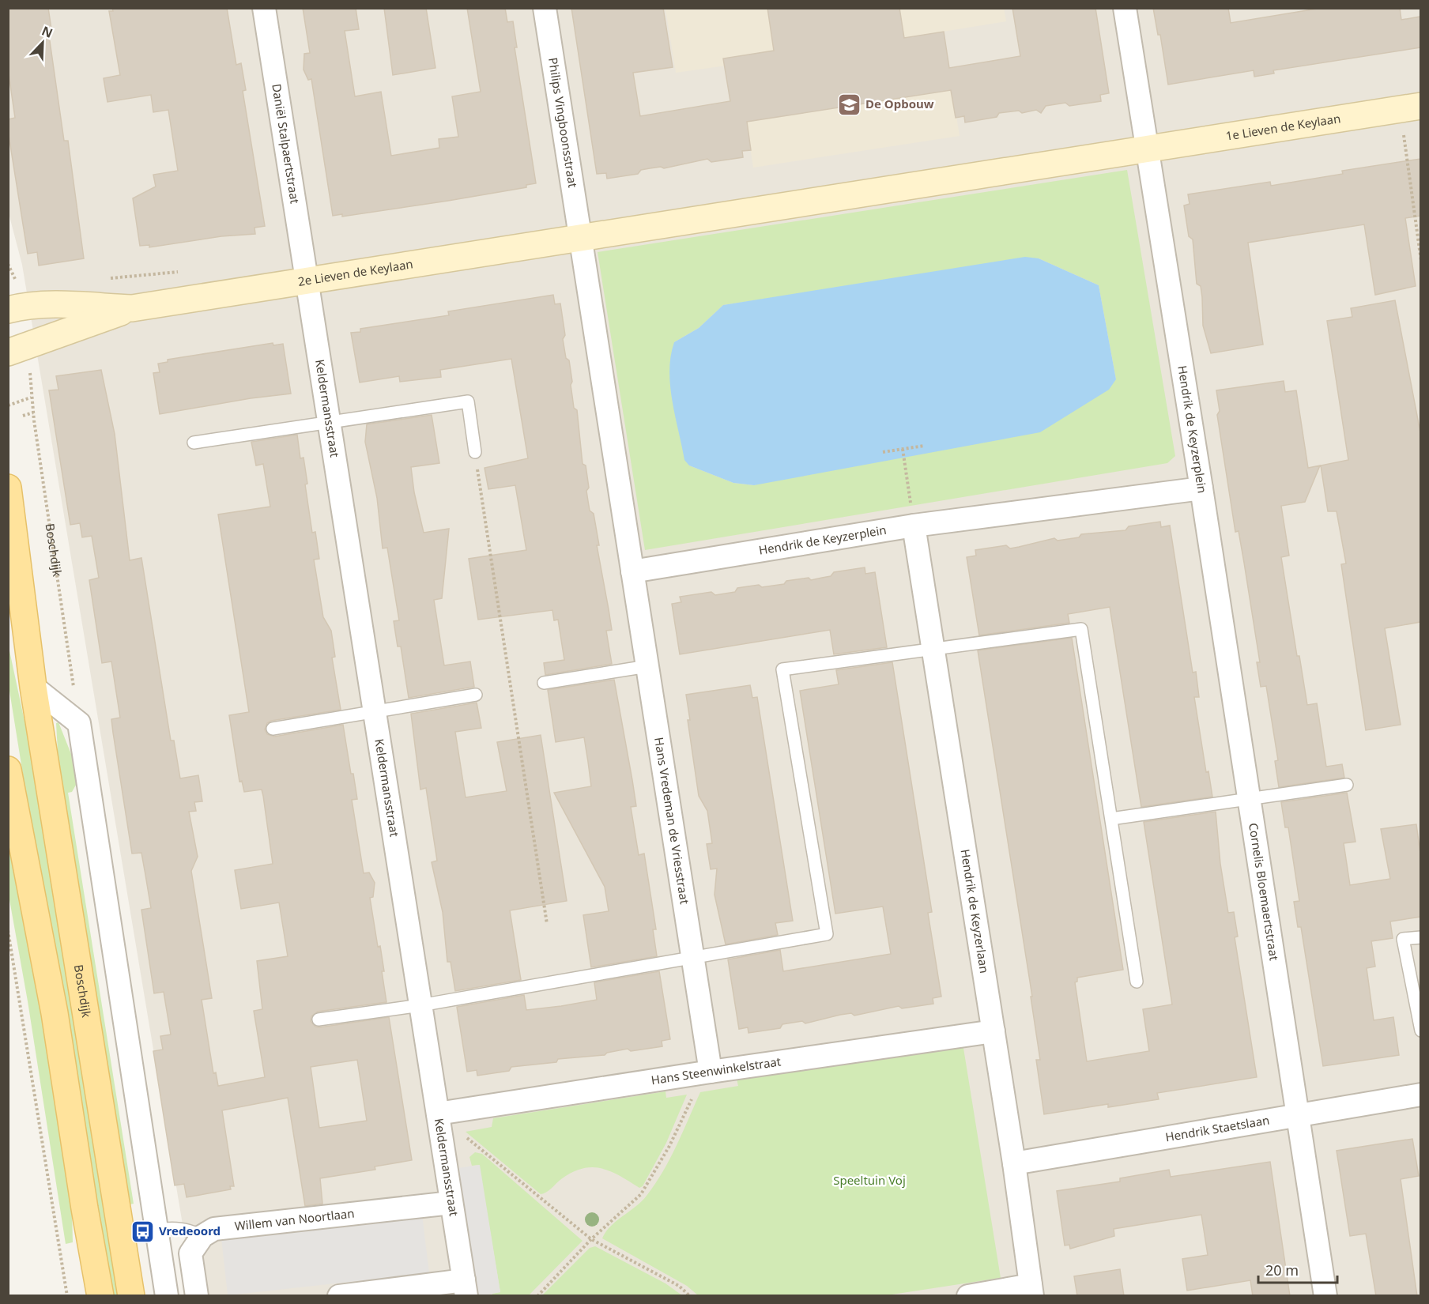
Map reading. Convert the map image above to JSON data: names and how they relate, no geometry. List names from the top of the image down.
{
  "streets": {
    "main road": ["1e Lieven de Keylaan", "2e Lieven de Keylaan", "Boschdijk"],
    "street": [
      "Philips Vingboonsstraat",
      "Daniël Stalpaertstraat",
      "Keldermansstraat",
      "Hendrik de Keyzerplein",
      "Hans Vredeman de Vriesstraat",
      "Cornelis Bloemaertstraat",
      "Hendrik de Keyzerlaan",
      "Hans Steenwinkelstraat",
      "Hendrik Staetslaan",
      "Willem van Noortlaan"
    ]
  },
  "crossings": [
    ["Philips Vingboonsstraat", "2e Lieven de Keylaan"],
    ["1e Lieven de Keylaan", "Hendrik de Keyzerplein"],
    ["Daniël Stalpaertstraat", "2e Lieven de Keylaan"],
    ["Daniël Stalpaertstraat", "Keldermansstraat"],
    ["2e Lieven de Keylaan", "Keldermansstraat"],
    ["Keldermansstraat", "Hans Steenwinkelstraat"],
    ["Keldermansstraat", "Willem van Noortlaan"],
    ["Hendrik de Keyzerplein", "Hans Vredeman de Vriesstraat"],
    ["Hendrik de Keyzerplein", "Cornelis Bloemaertstraat"],
    ["Hendrik de Keyzerplein", "Hendrik de Keyzerlaan"],
    ["Hans Vredeman de Vriesstraat", "Hans Steenwinkelstraat"],
    ["Cornelis Bloemaertstraat", "Hendrik Staetslaan"],
    ["Hendrik de Keyzerlaan", "Hans Steenwinkelstraat"],
    ["Hendrik de Keyzerlaan", "Hendrik Staetslaan"]
  ],
  "parks": ["Speeltuin Voj"],
  "places": {
    "school or university": ["De Opbouw"],
    "bus stop": ["Vredeoord"]
  },
  "scale_bar": "20 m",
  "north": "top right"
}
